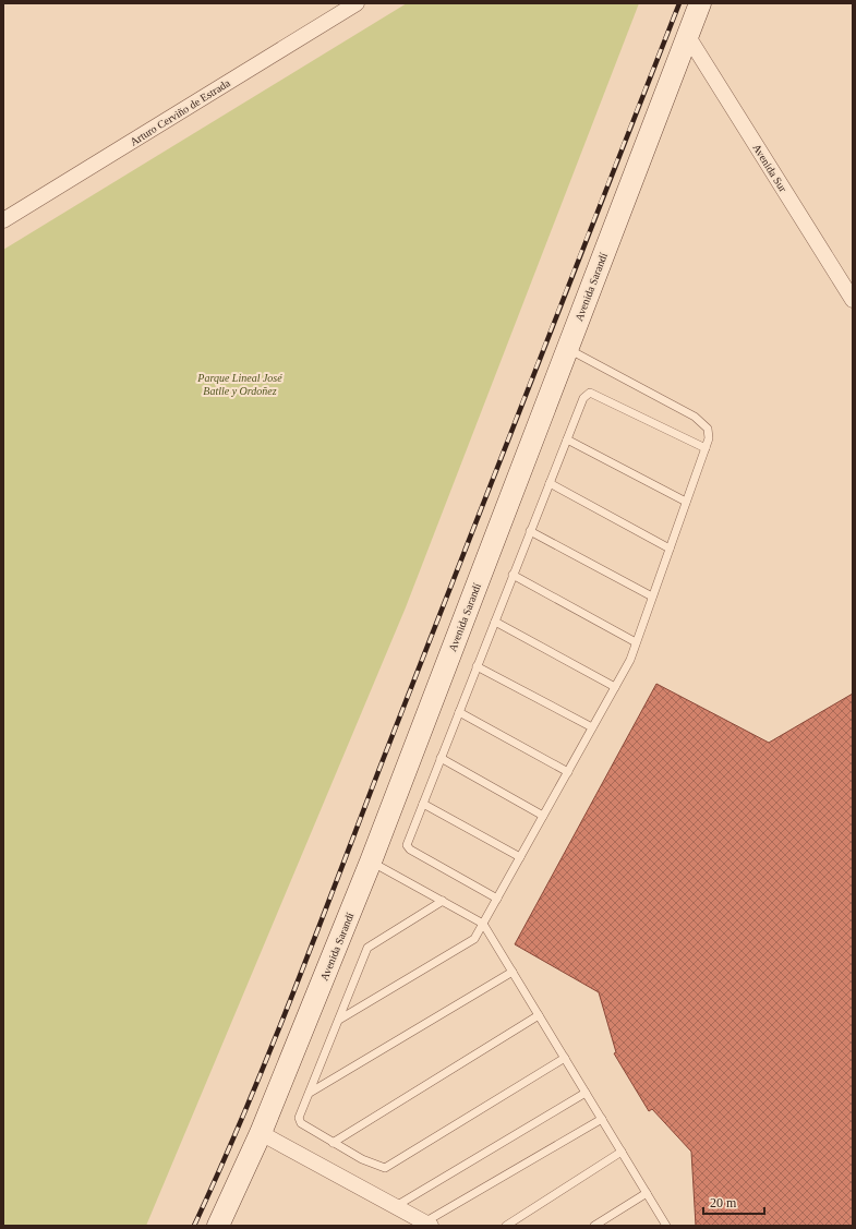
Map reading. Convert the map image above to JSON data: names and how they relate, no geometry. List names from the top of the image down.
{
  "streets": {
    "street": ["Arturo Cerviño de Estrada", "Avenida Sur", "Avenida Sarandí"]
  },
  "crossings": [
    ["Avenida Sur", "Avenida Sarandí"]
  ],
  "parks": ["Parque Lineal José Batlle y Ordoñez"],
  "scale_bar": "20 m"
}
